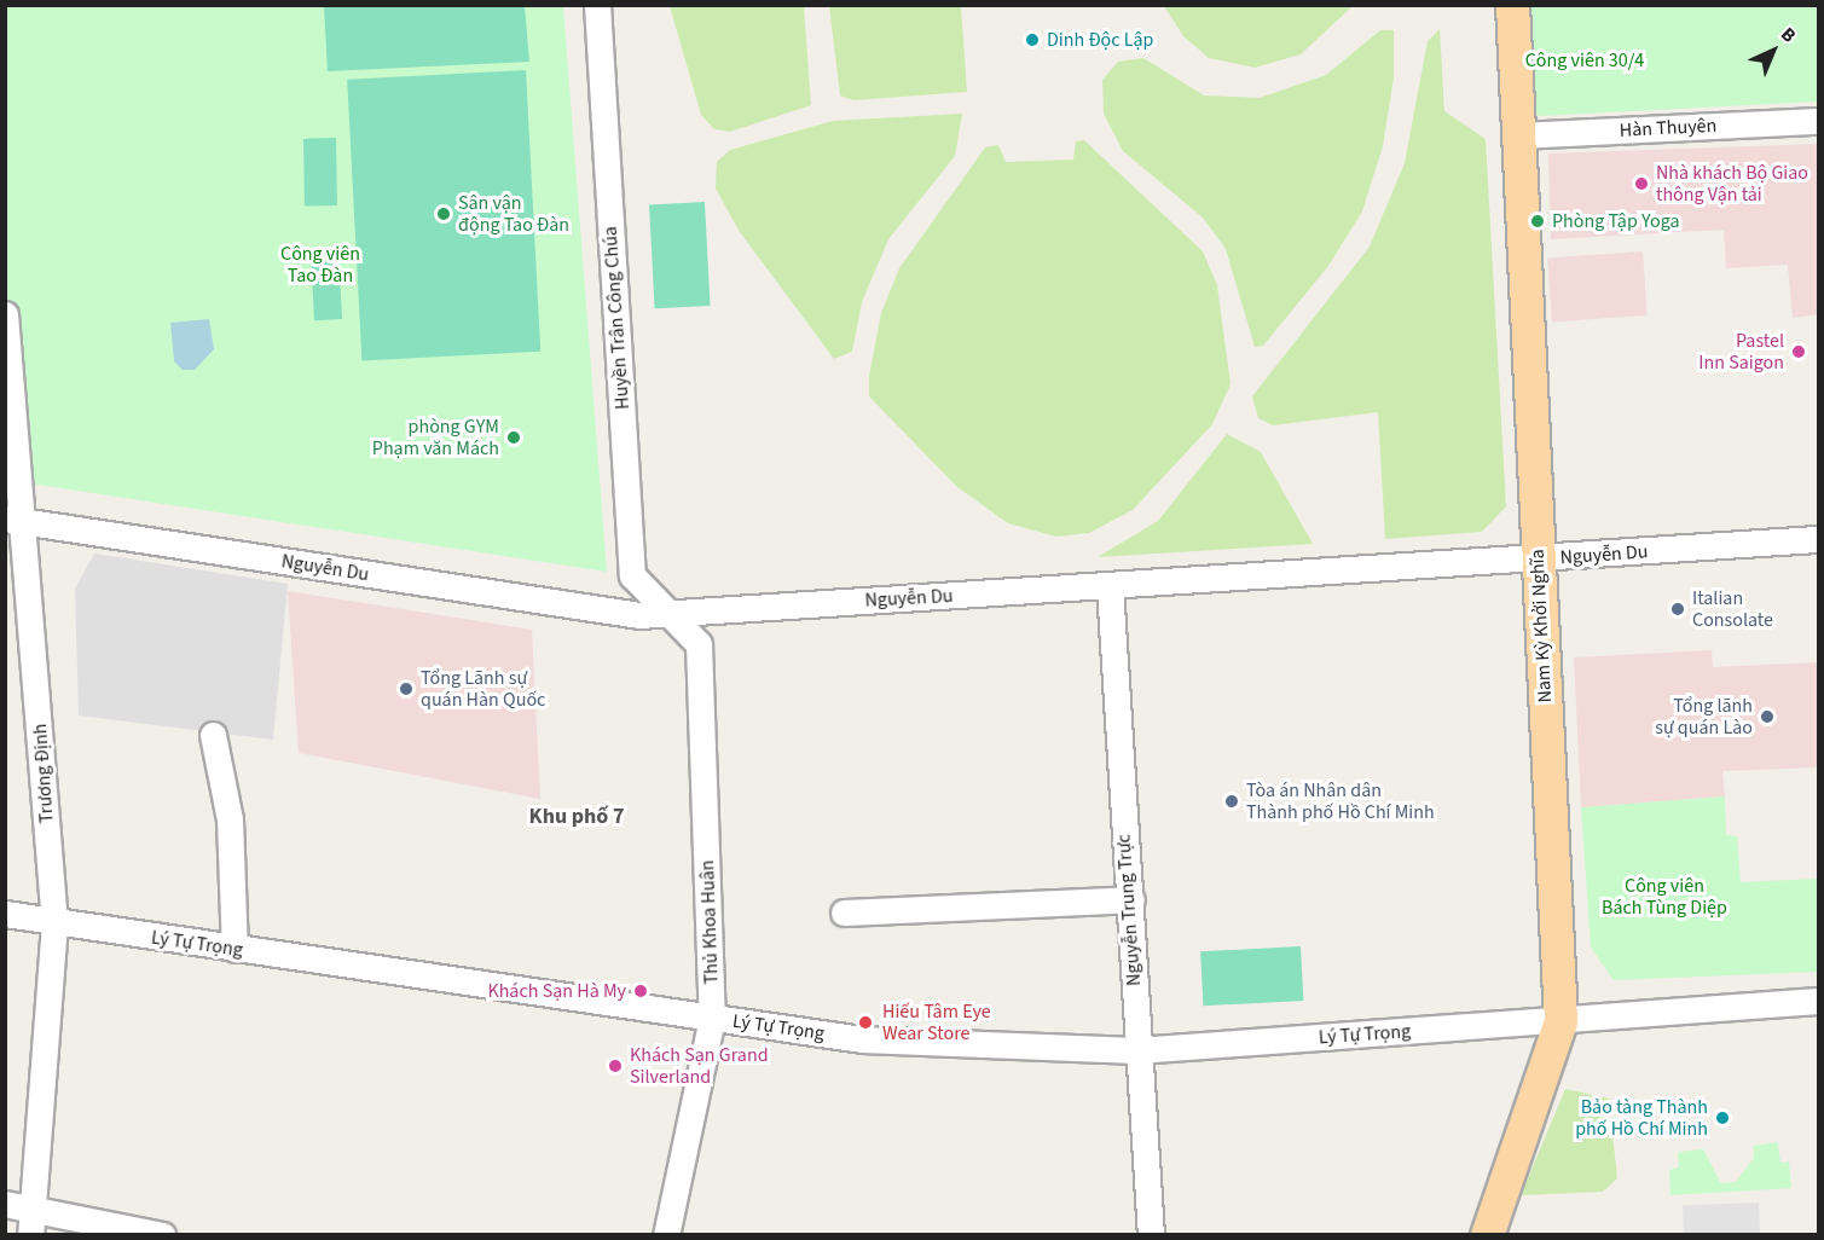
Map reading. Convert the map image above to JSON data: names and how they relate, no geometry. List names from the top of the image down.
{
  "streets": {
    "main road": ["Nam Kỳ Khởi Nghĩa"],
    "street": [
      "Hàn Thuyên",
      "Huyền Trân Công Chúa",
      "Nguyễn Du",
      "Trương Định",
      "Nguyễn Trung Trực",
      "Thủ Khoa Huân",
      "Lý Tự Trọng"
    ]
  },
  "crossings": [
    ["Hàn Thuyên", "Nam Kỳ Khởi Nghĩa"],
    ["Huyền Trân Công Chúa", "Nguyễn Du"],
    ["Huyền Trân Công Chúa", "Thủ Khoa Huân"],
    ["Nguyễn Du", "Nam Kỳ Khởi Nghĩa"],
    ["Nguyễn Du", "Trương Định"],
    ["Nguyễn Du", "Nguyễn Trung Trực"],
    ["Nguyễn Du", "Thủ Khoa Huân"],
    ["Nam Kỳ Khởi Nghĩa", "Lý Tự Trọng"],
    ["Trương Định", "Lý Tự Trọng"],
    ["Nguyễn Trung Trực", "Lý Tự Trọng"],
    ["Thủ Khoa Huân", "Lý Tự Trọng"]
  ],
  "districts": ["Khu phố 7"],
  "parks": ["Công viên 30/4", "Công viên Tao Đàn", "Công viên Bách Tùng Diệp"],
  "places": [
    "Dinh Độc Lập",
    "Nhà khách Bộ Giao thông Vận tải",
    "Sân vận động Tao Đàn",
    "Phòng Tập Yoga",
    "Pastel Inn Saigon",
    "phòng GYM Phạm văn Mách",
    "Italian Consolate",
    "Tổng Lãnh sự quán Hàn Quốc",
    "Tổng lãnh sự quán Lào",
    "Tòa án Nhân dân Thành phố Hồ Chí Minh",
    "Khách Sạn Hà My",
    "Hiếu Tâm Eye Wear Store",
    "Khách Sạn Grand Silverland",
    "Bảo tàng Thành phố Hồ Chí Minh"
  ],
  "north": "top right"
}
